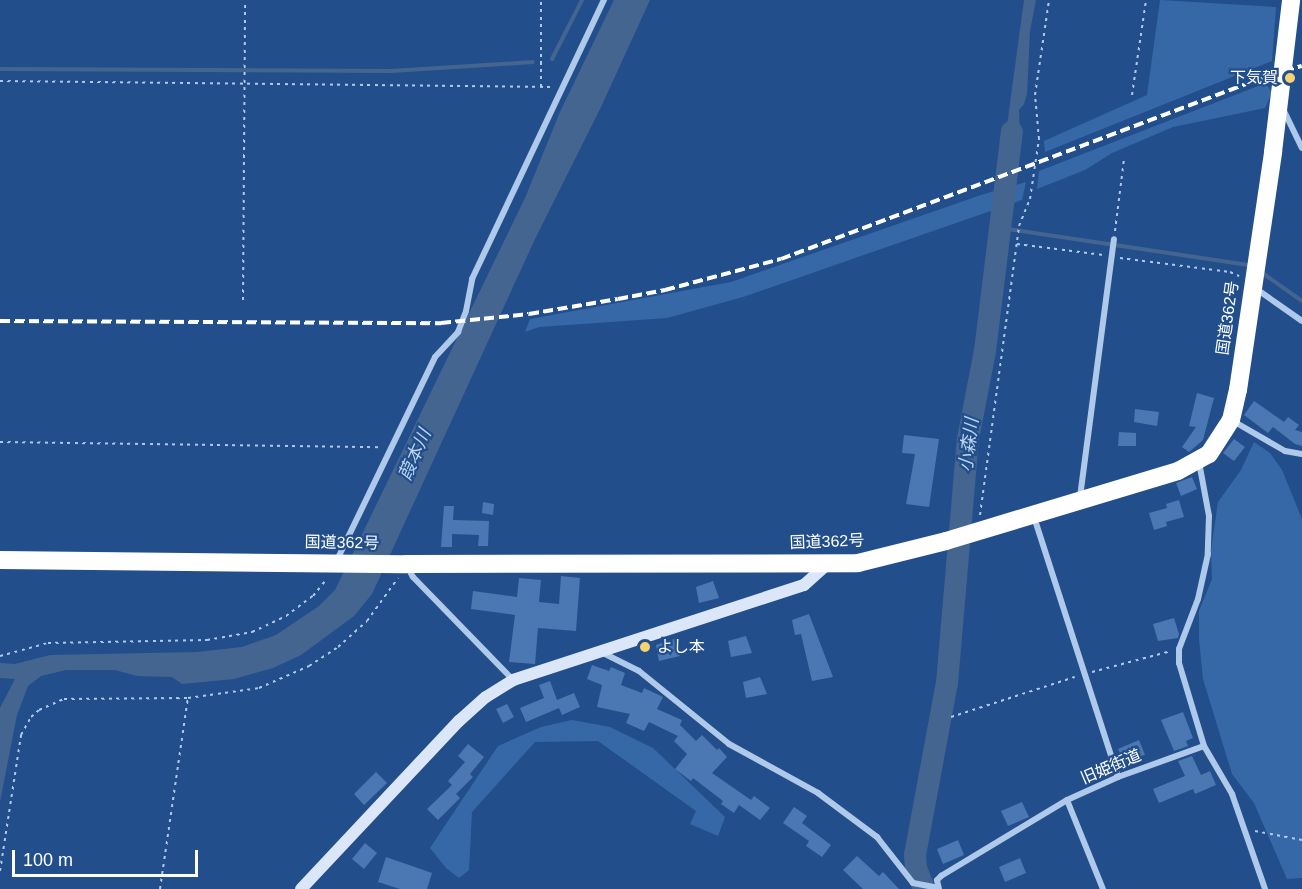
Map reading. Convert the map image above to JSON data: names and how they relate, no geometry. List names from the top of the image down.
{
  "streets": {
    "highway": ["国道362号"],
    "street": ["旧姫街道"]
  },
  "water": ["小森川", "葭本川"],
  "places": ["下気賀", "よし本"],
  "scale_bar": "100 m"
}
